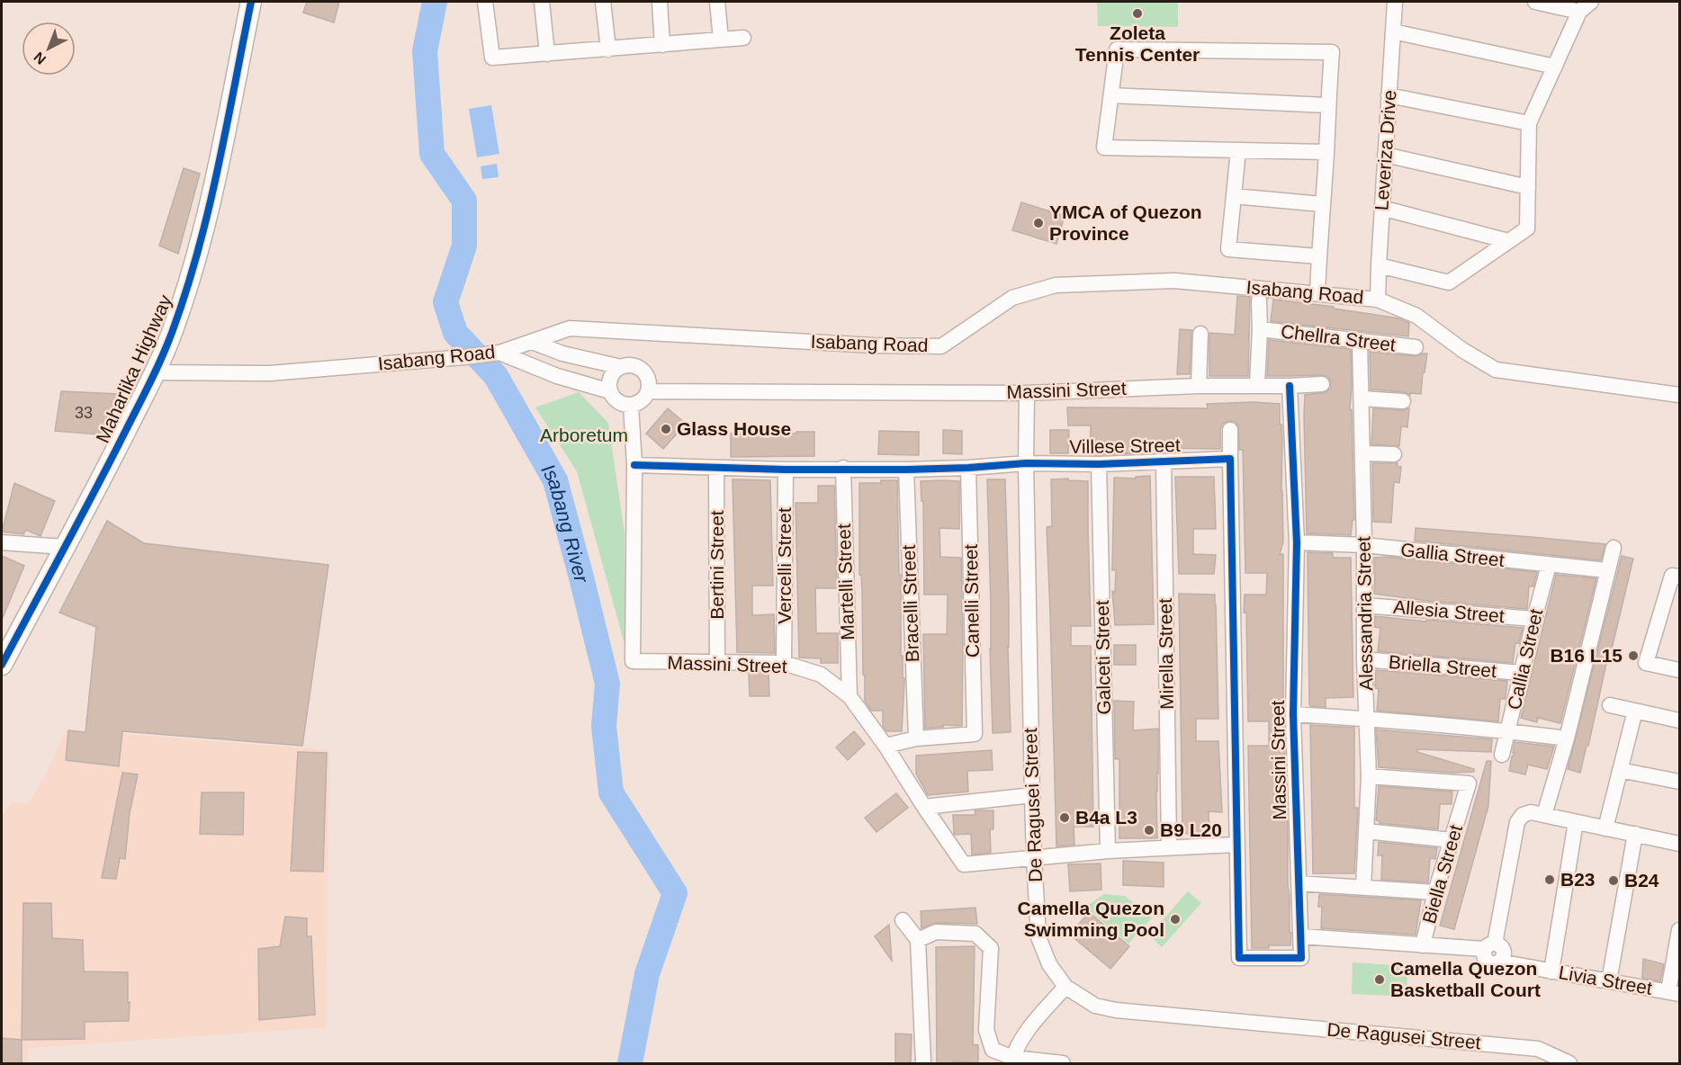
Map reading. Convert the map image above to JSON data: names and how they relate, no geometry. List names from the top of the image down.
{
  "streets": {
    "main road": ["Maharlika Highway"],
    "street": [
      "Leveriza Drive",
      "Isabang Road",
      "Chellra Street",
      "Massini Street",
      "Villese Street",
      "Gallia Street",
      "Bertini Street",
      "Vercelli Street",
      "Martelli Street",
      "Canelli Street",
      "Bracelli Street",
      "Allesia Street",
      "Alessandria Street",
      "Mirella Street",
      "Galceti Street",
      "Callia Street",
      "Briella Street",
      "De Ragusei Street",
      "Biella Street",
      "Livia Street"
    ]
  },
  "crossings": [
    ["Leveriza Drive", "Isabang Road"],
    ["Isabang Road", "Maharlika Highway"],
    ["Chellra Street", "Alessandria Street"],
    ["Massini Street", "Villese Street"],
    ["Massini Street", "Gallia Street"],
    ["Massini Street", "Bertini Street"],
    ["Massini Street", "Vercelli Street"],
    ["Massini Street", "Martelli Street"],
    ["Massini Street", "Mirella Street"],
    ["Massini Street", "Galceti Street"],
    ["Massini Street", "De Ragusei Street"],
    ["Massini Street", "Biella Street"],
    ["Villese Street", "Bertini Street"],
    ["Villese Street", "Vercelli Street"],
    ["Villese Street", "Martelli Street"],
    ["Villese Street", "Canelli Street"],
    ["Villese Street", "Bracelli Street"],
    ["Villese Street", "Mirella Street"],
    ["Villese Street", "Galceti Street"],
    ["Villese Street", "De Ragusei Street"],
    ["Gallia Street", "Alessandria Street"],
    ["Gallia Street", "Callia Street"],
    ["Canelli Street", "Bracelli Street"],
    ["Allesia Street", "Alessandria Street"],
    ["Allesia Street", "Callia Street"],
    ["Alessandria Street", "Briella Street"],
    ["Alessandria Street", "Biella Street"],
    ["Callia Street", "Briella Street"]
  ],
  "water": ["Isabang River"],
  "parks": ["Arboretum"],
  "places": [
    "Zoleta Tennis Center",
    "YMCA of Quezon Province",
    "Glass House",
    "B16 L15",
    "B4a L3",
    "B9 L20",
    "B23",
    "B24",
    "Camella Quezon Swimming Pool",
    "Camella Quezon Basketball Court"
  ],
  "house_numbers": ["33"],
  "north": "bottom left"
}
